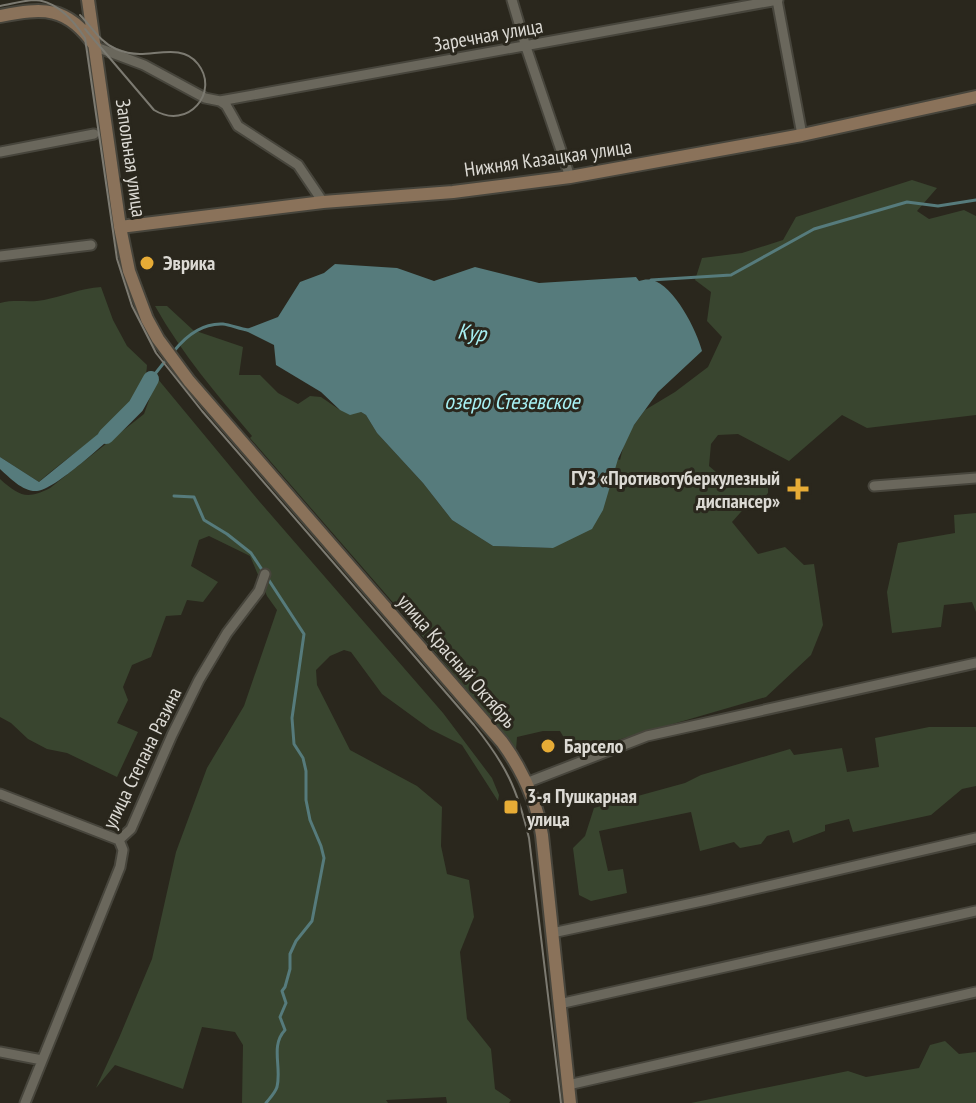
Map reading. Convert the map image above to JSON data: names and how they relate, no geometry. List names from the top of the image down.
{
  "streets": {
    "main road": ["Запольная улица", "Нижняя Казацкая улица", "улица Красный Октябрь"],
    "street": ["Заречная улица", "улица Степана Разина"]
  },
  "crossings": [
    ["Заречная улица", "Запольная улица"],
    ["Запольная улица", "Нижняя Казацкая улица"],
    ["Запольная улица", "улица Красный Октябрь"]
  ],
  "water": ["Кур", "озеро Стезевское"],
  "places": {
    "other": ["Эврика", "Барсело"],
    "health": ["ГУЗ «Противотуберкулезный диспансер»"],
    "transit": ["3-я Пушкарная улица"]
  }
}
